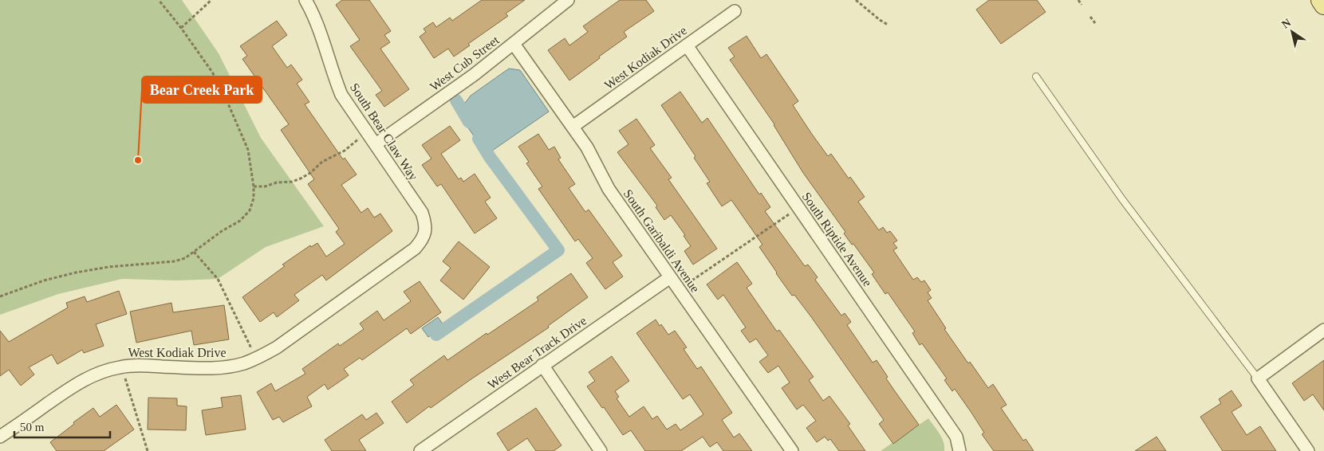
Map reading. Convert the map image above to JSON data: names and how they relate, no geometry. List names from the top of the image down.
{
  "streets": {
    "street": [
      "West Kodiak Drive",
      "West Cub Street",
      "South Bear Claw Way",
      "South Riptide Avenue",
      "South Garibaldi Avenue",
      "West Bear Track Drive"
    ]
  },
  "crossings": [
    ["West Kodiak Drive", "South Bear Claw Way"],
    ["West Kodiak Drive", "South Riptide Avenue"],
    ["West Kodiak Drive", "South Garibaldi Avenue"],
    ["West Cub Street", "South Bear Claw Way"],
    ["West Cub Street", "South Garibaldi Avenue"],
    ["South Garibaldi Avenue", "West Bear Track Drive"]
  ],
  "places": ["Bear Creek Park"],
  "scale_bar": "50 m",
  "north": "top left"
}
